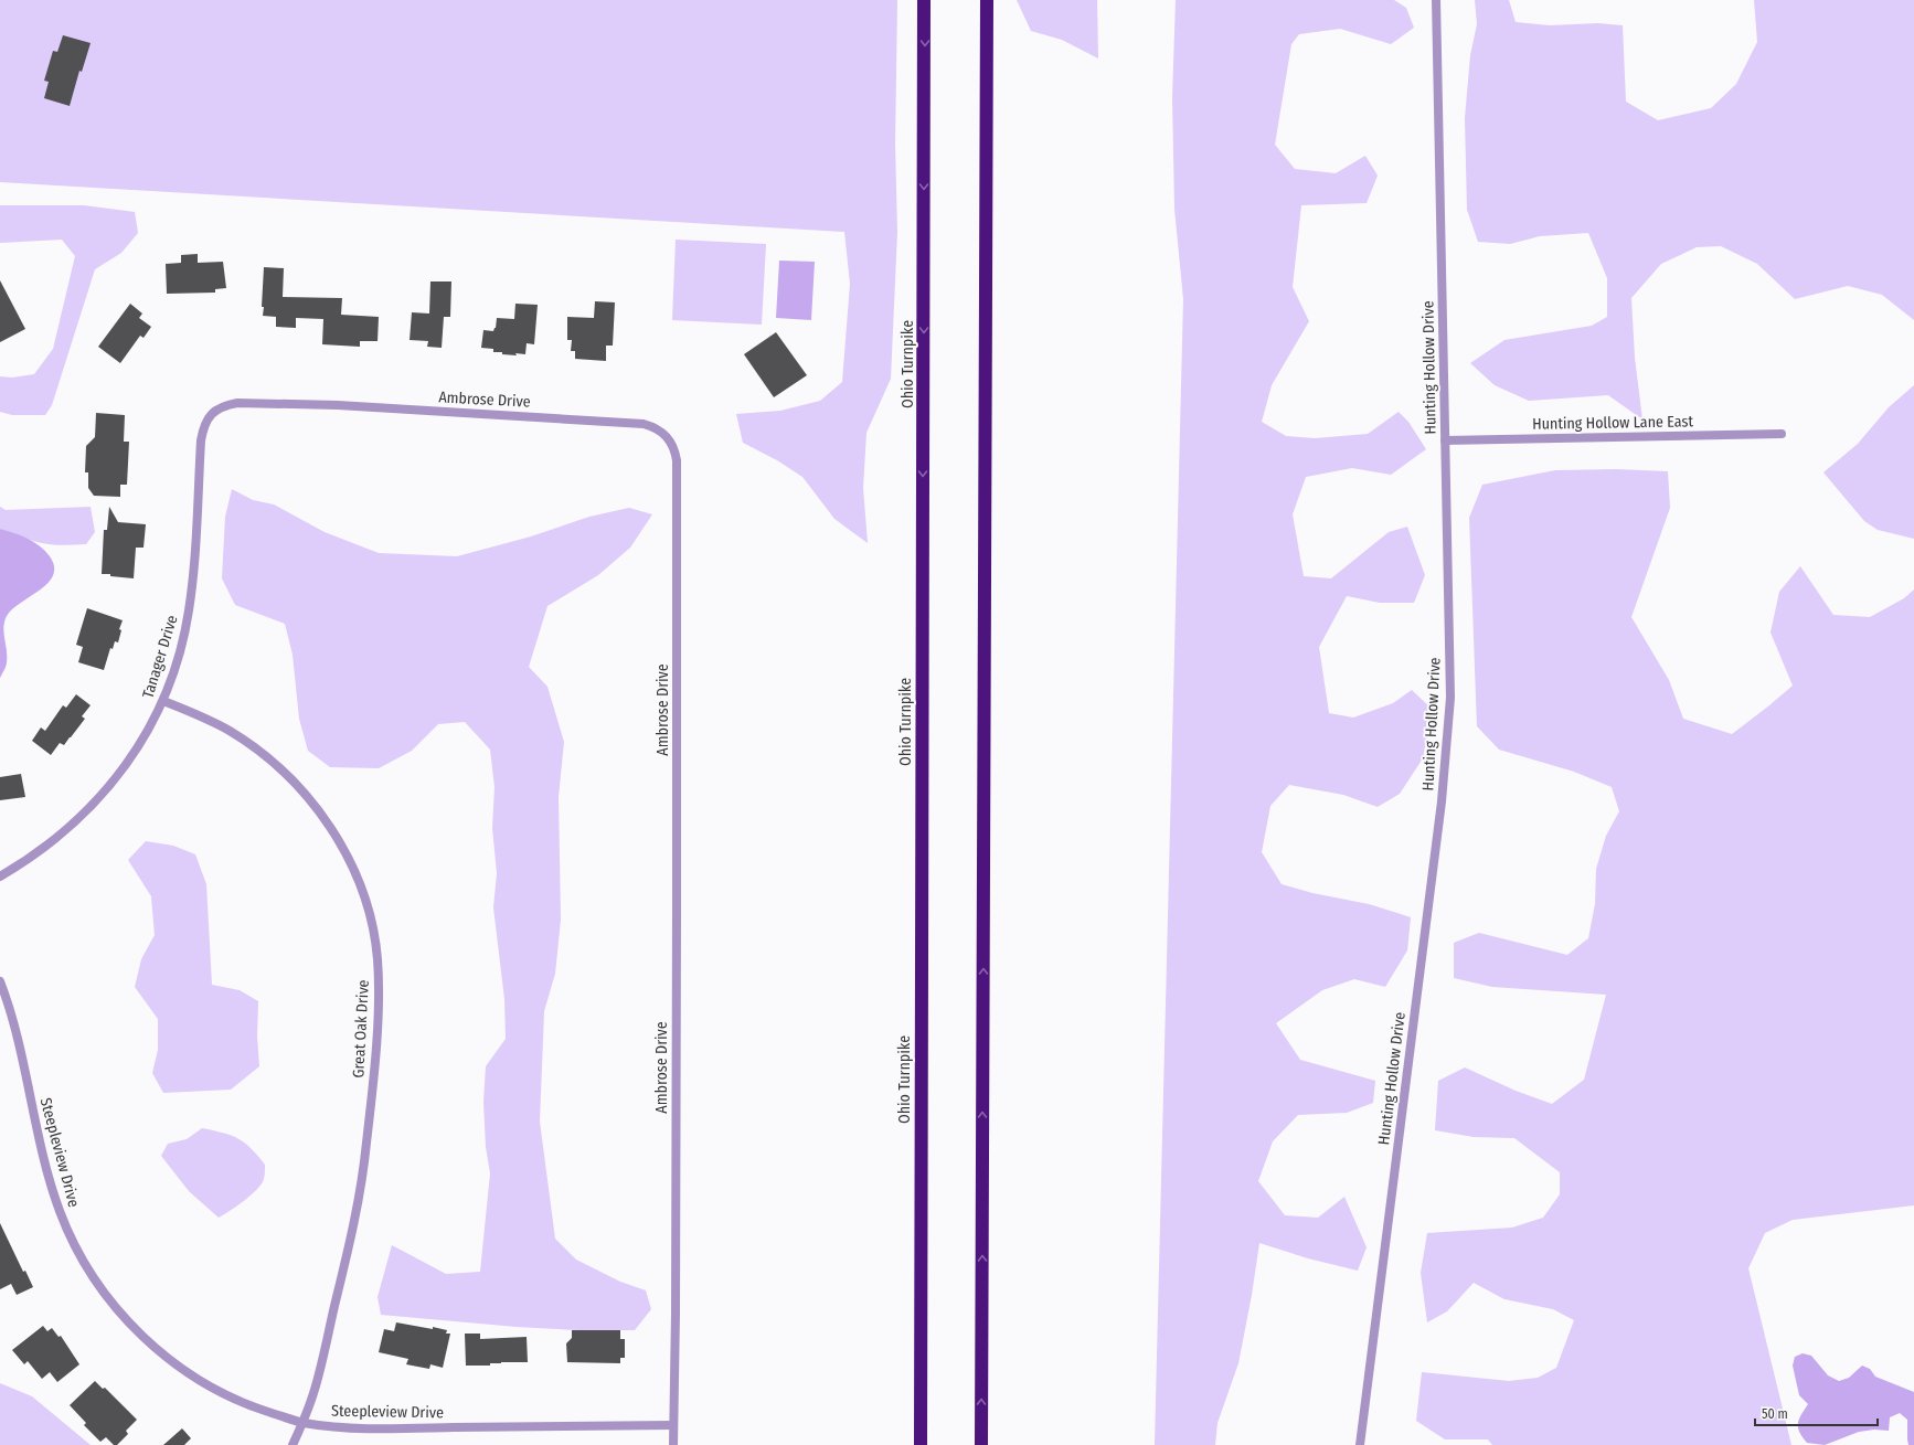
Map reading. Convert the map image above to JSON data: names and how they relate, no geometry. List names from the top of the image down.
{
  "streets": {
    "highway": ["Ohio Turnpike"],
    "street": [
      "Hunting Hollow Drive",
      "Ambrose Drive",
      "Hunting Hollow Lane East",
      "Tanager Drive",
      "Great Oak Drive",
      "Steepleview Drive"
    ]
  },
  "crossings": [
    ["Hunting Hollow Drive", "Hunting Hollow Lane East"],
    ["Ambrose Drive", "Tanager Drive"],
    ["Ambrose Drive", "Steepleview Drive"],
    ["Tanager Drive", "Great Oak Drive"],
    ["Great Oak Drive", "Steepleview Drive"]
  ],
  "scale_bar": "50 m"
}
